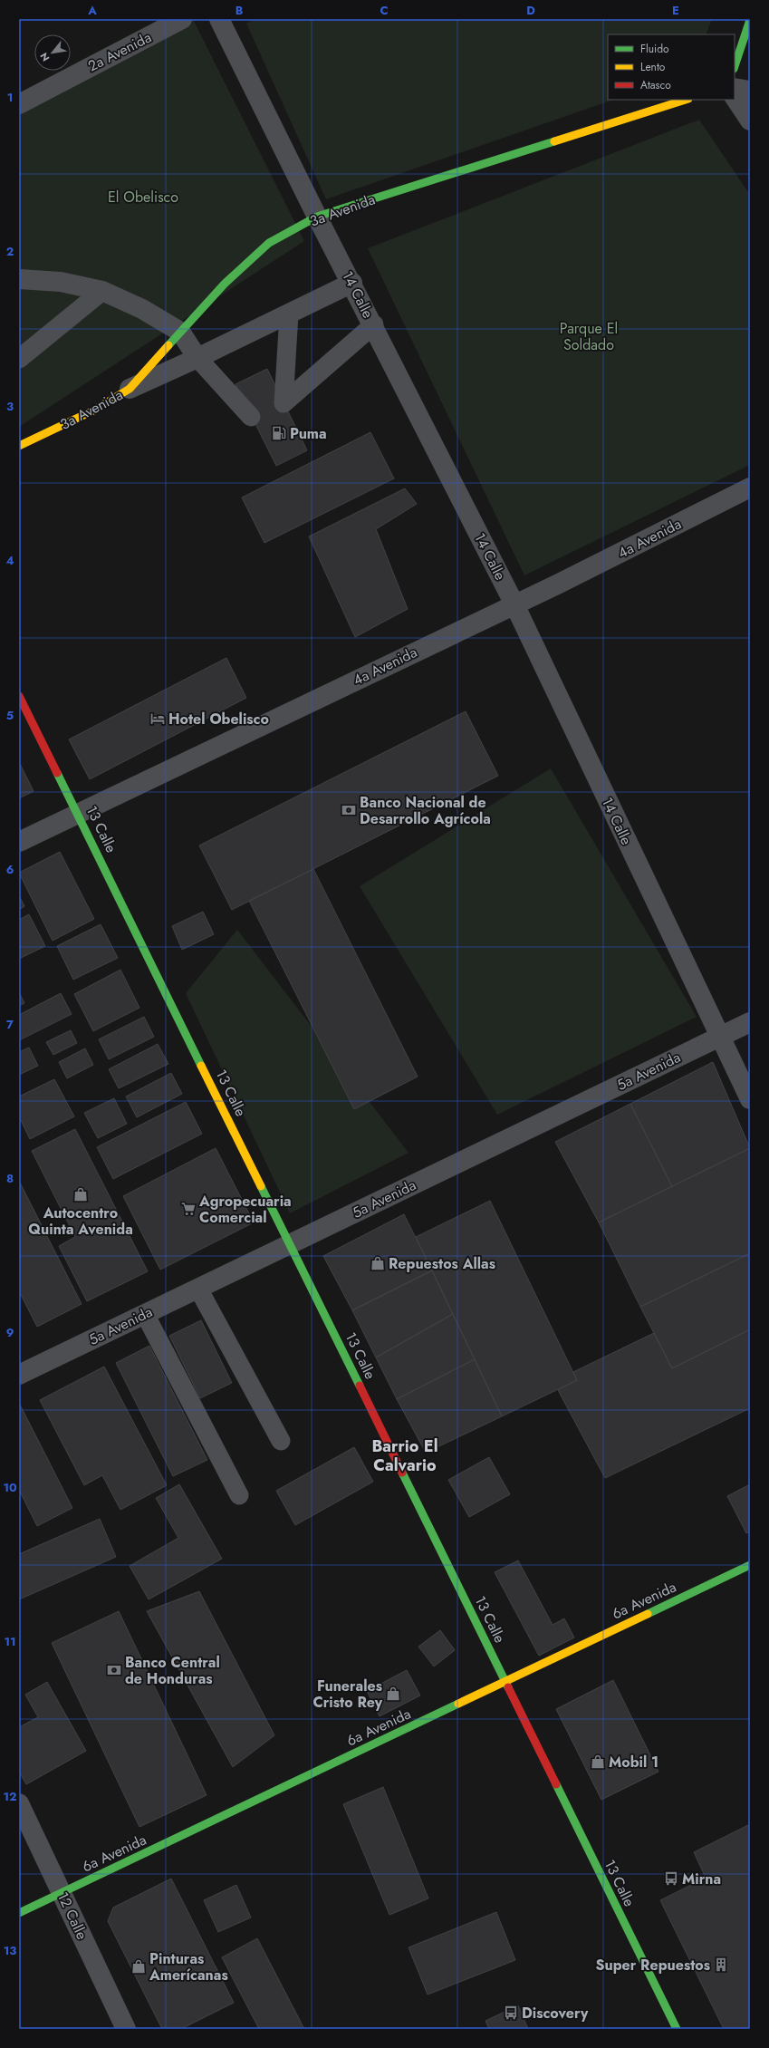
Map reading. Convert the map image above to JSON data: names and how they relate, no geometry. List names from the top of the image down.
{
  "streets": {
    "street": [
      "2a Avenida",
      "3a Avenida",
      "14 Calle",
      "4a Avenida",
      "13 Calle",
      "5a Avenida",
      "6a Avenida",
      "12 Calle"
    ]
  },
  "crossings": [
    ["3a Avenida", "14 Calle"],
    ["14 Calle", "4a Avenida"],
    ["14 Calle", "5a Avenida"],
    ["4a Avenida", "13 Calle"],
    ["13 Calle", "5a Avenida"],
    ["13 Calle", "6a Avenida"],
    ["6a Avenida", "12 Calle"]
  ],
  "districts": ["Barrio El Calvario"],
  "parks": ["El Obelisco", "Parque El Soldado"],
  "places": {
    "fuel station": ["Puma"],
    "hotel": ["Hotel Obelisco"],
    "bank": ["Banco Nacional de Desarrollo Agrícola", "Banco Central de Honduras"],
    "shop": [
      "Autocentro Quinta Avenida",
      "Repuestos Allas",
      "Funerales Cristo Rey",
      "Mobil 1",
      "Pinturas Amerícanas"
    ],
    "supermarket": ["Agropecuaria Comercial"],
    "bus stop": ["Mirna", "Discovery"],
    "building": ["Super Repuestos"]
  },
  "legend": ["Fluido", "Lento", "Atasco"],
  "north": "bottom left",
  "grid": {
    "columns": [
      "A",
      "B",
      "C",
      "D",
      "E"
    ],
    "rows": [
      "1",
      "2",
      "3",
      "4",
      "5",
      "6",
      "7",
      "8",
      "9",
      "10",
      "11",
      "12",
      "13"
    ]
  }
}
